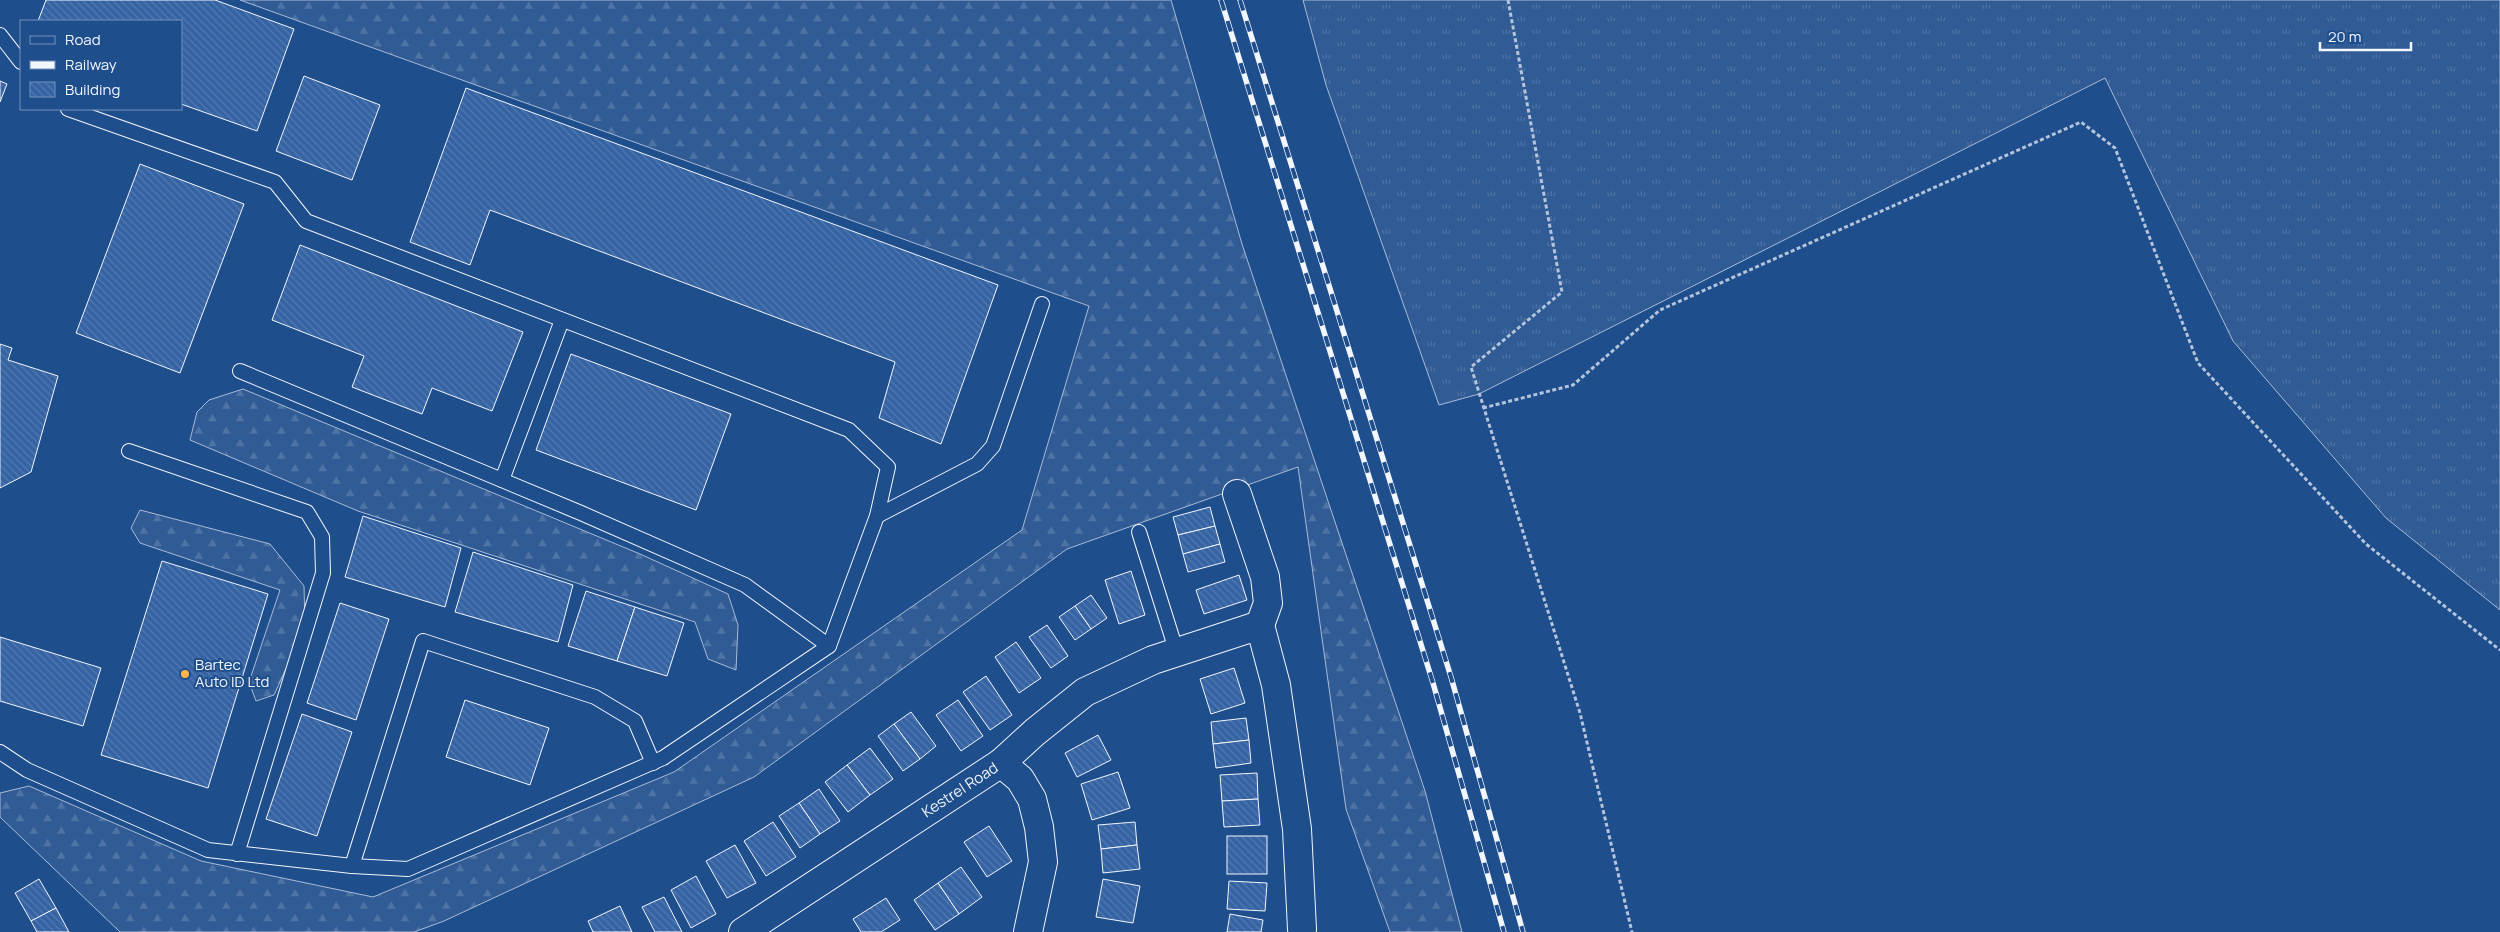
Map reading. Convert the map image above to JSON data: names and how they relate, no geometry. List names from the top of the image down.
{
  "streets": {
    "street": ["Kestrel Road"]
  },
  "places": ["Bartec Auto ID Ltd"],
  "legend": ["Road", "Railway", "Building"],
  "scale_bar": "20 m"
}
